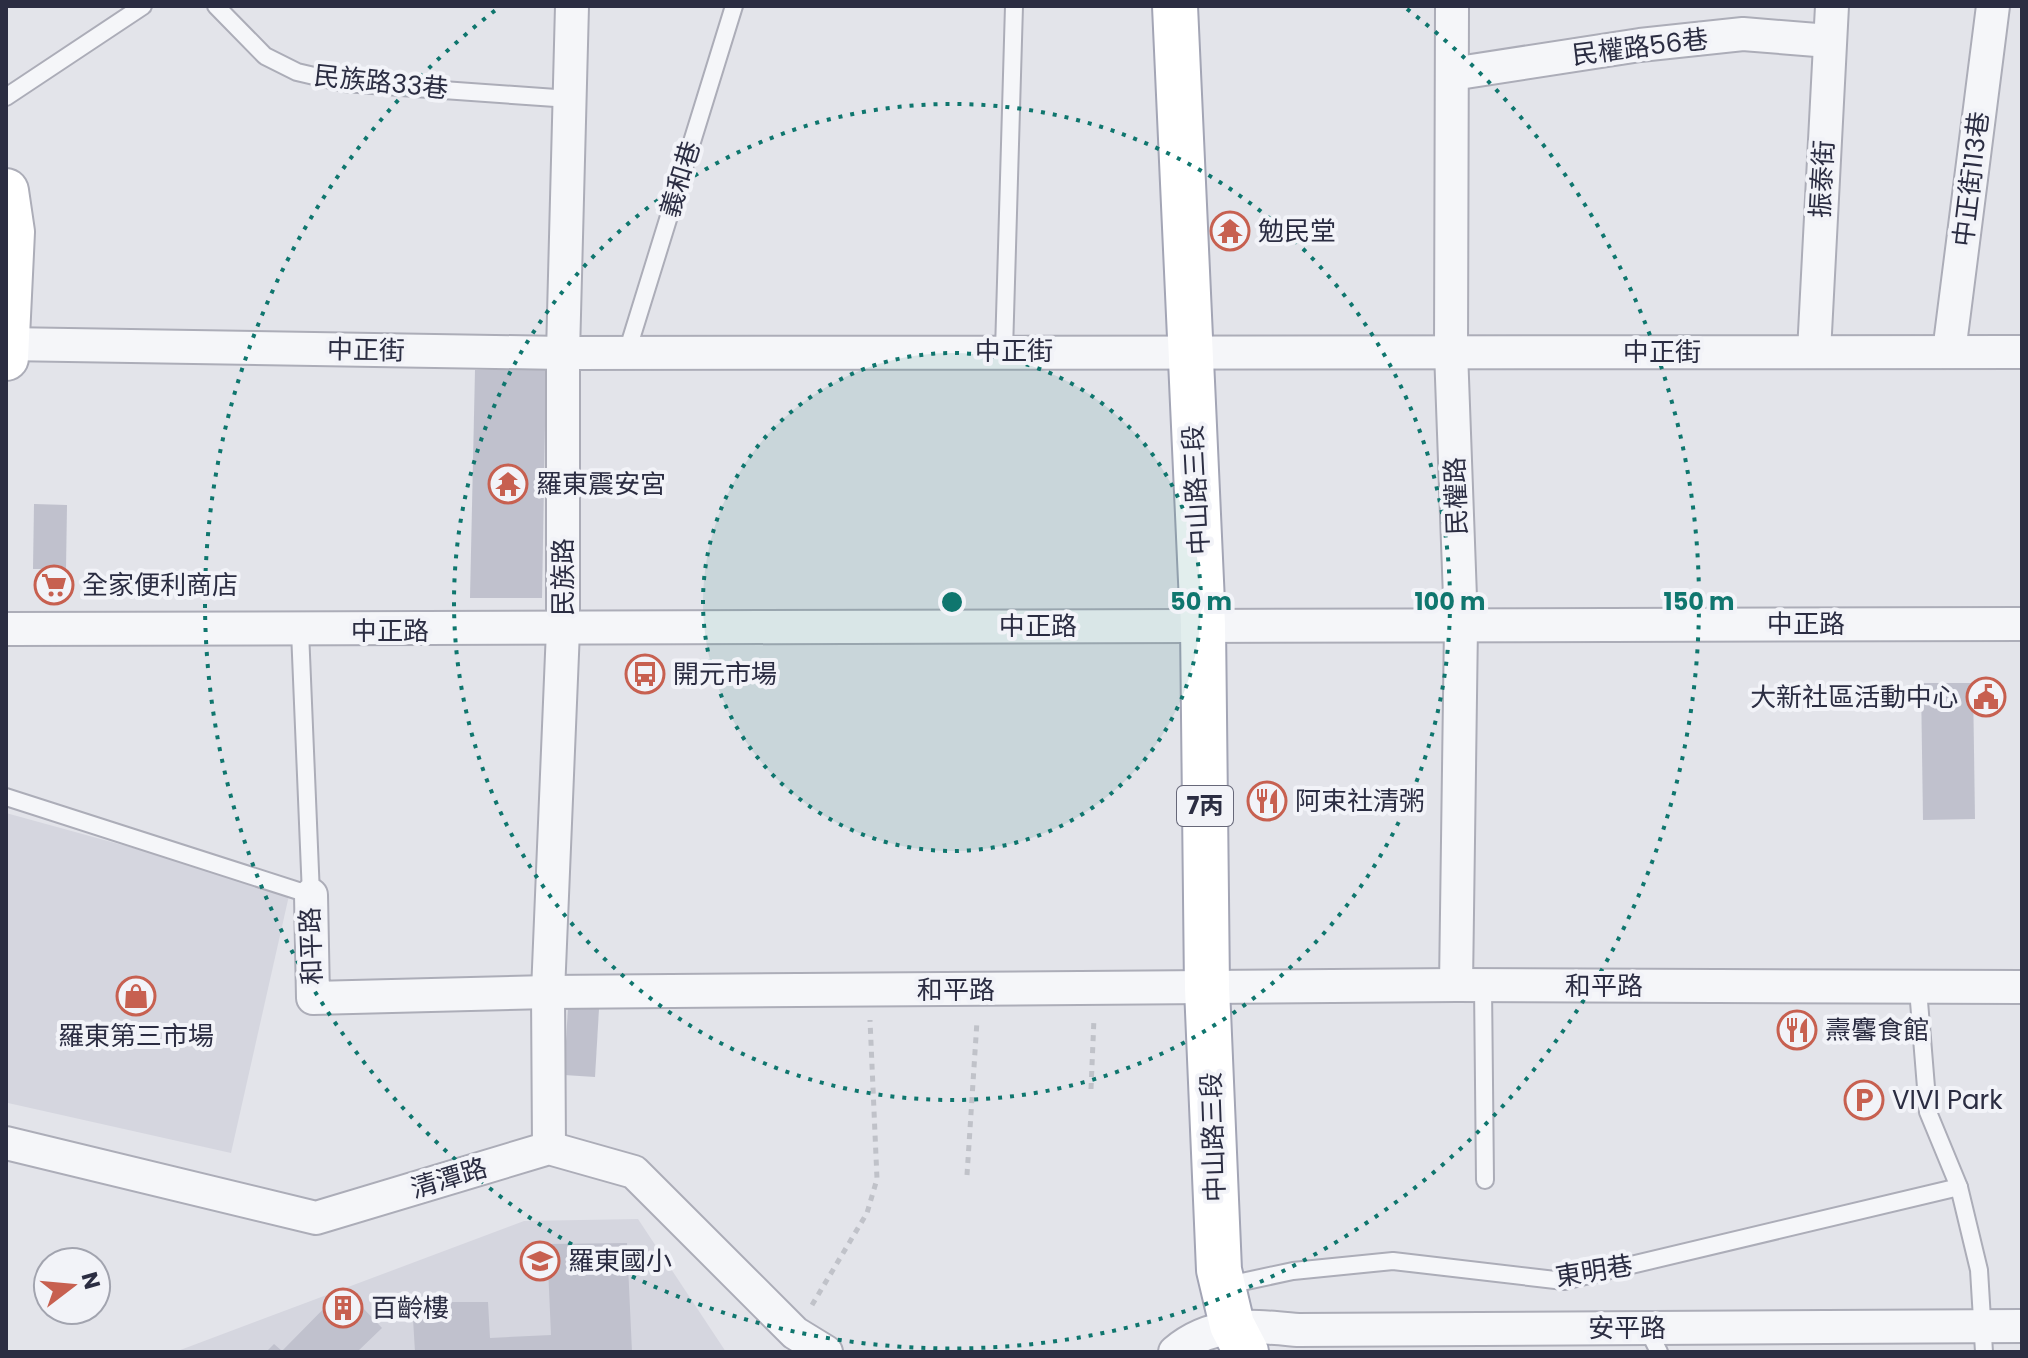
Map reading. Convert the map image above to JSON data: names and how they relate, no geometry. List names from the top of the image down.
{
  "streets": {
    "main road": ["中山路三段", "7丙"],
    "street": [
      "民權路56巷",
      "振泰街",
      "中正街",
      "民權路",
      "民族路",
      "中正路",
      "和平路",
      "清潭路",
      "安平路"
    ],
    "lane": ["民族路33巷", "義和巷", "東明巷"]
  },
  "crossings": [
    ["民權路56巷", "振泰街"],
    ["民權路56巷", "民權路"],
    ["民族路33巷", "民族路"],
    ["義和巷", "中正街"],
    ["振泰街", "中正街"],
    ["中正街", "中山路三段"],
    ["中正街", "民權路"],
    ["中正街", "民族路"],
    ["中山路三段", "中正路"],
    ["中山路三段", "和平路"],
    ["中山路三段", "東明巷"],
    ["中山路三段", "安平路"],
    ["民權路", "中正路"],
    ["民權路", "和平路"],
    ["民族路", "中正路"],
    ["民族路", "和平路"],
    ["民族路", "清潭路"],
    ["東明巷", "安平路"]
  ],
  "places": {
    "temple": ["勉民堂", "羅東震安宮"],
    "supermarket": ["全家便利商店"],
    "bus stop": ["開元市場"],
    "public building": ["大新社區活動中心"],
    "restaurant": ["阿束社清粥", "燾麘食館"],
    "shop": ["羅東第三市場"],
    "parking": ["VIVI Park"],
    "school or university": ["羅東國小"],
    "building": ["百齡樓"]
  },
  "north": "right",
  "rings": ["50 m", "100 m", "150 m"]
}
